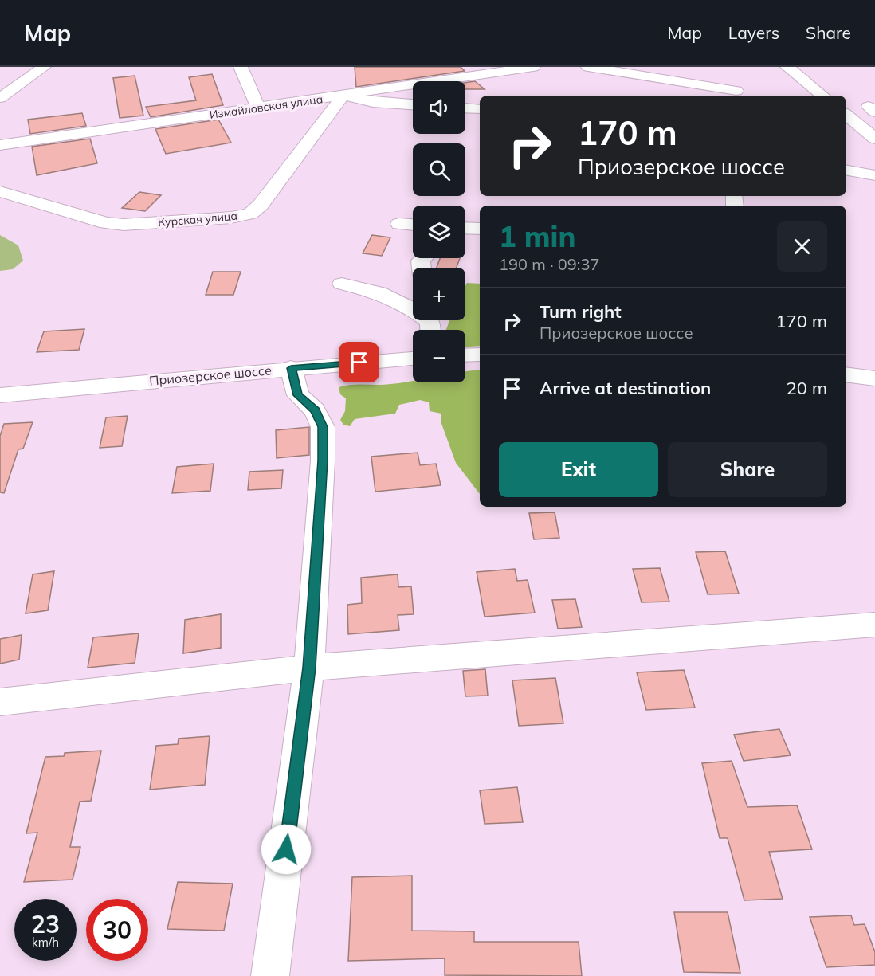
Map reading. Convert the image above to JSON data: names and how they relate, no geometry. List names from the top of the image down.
{
  "streets": {
    "street": ["Измайловская улица", "Курская улица", "Приозерское шоссе"]
  },
  "crossings": [
    ["Измайловская улица", "Курская улица"]
  ],
  "page": {
    "header": "Map",
    "nav": ["Map", "Layers", "Share"],
    "map_buttons": ["+", "−"],
    "turn": ["170 m", "Приозерское шоссе"],
    "heading": ["1 min", "190 m · 09:37"],
    "list": [
      {
        "name": "Turn right",
        "note": "Приозерское шоссе",
        "value": "170 m"
      },
      {
        "name": "Arrive at destination",
        "value": "20 m"
      }
    ],
    "buttons": ["Exit", "Share"],
    "speed": "23 km/h",
    "limit": "30"
  }
}
